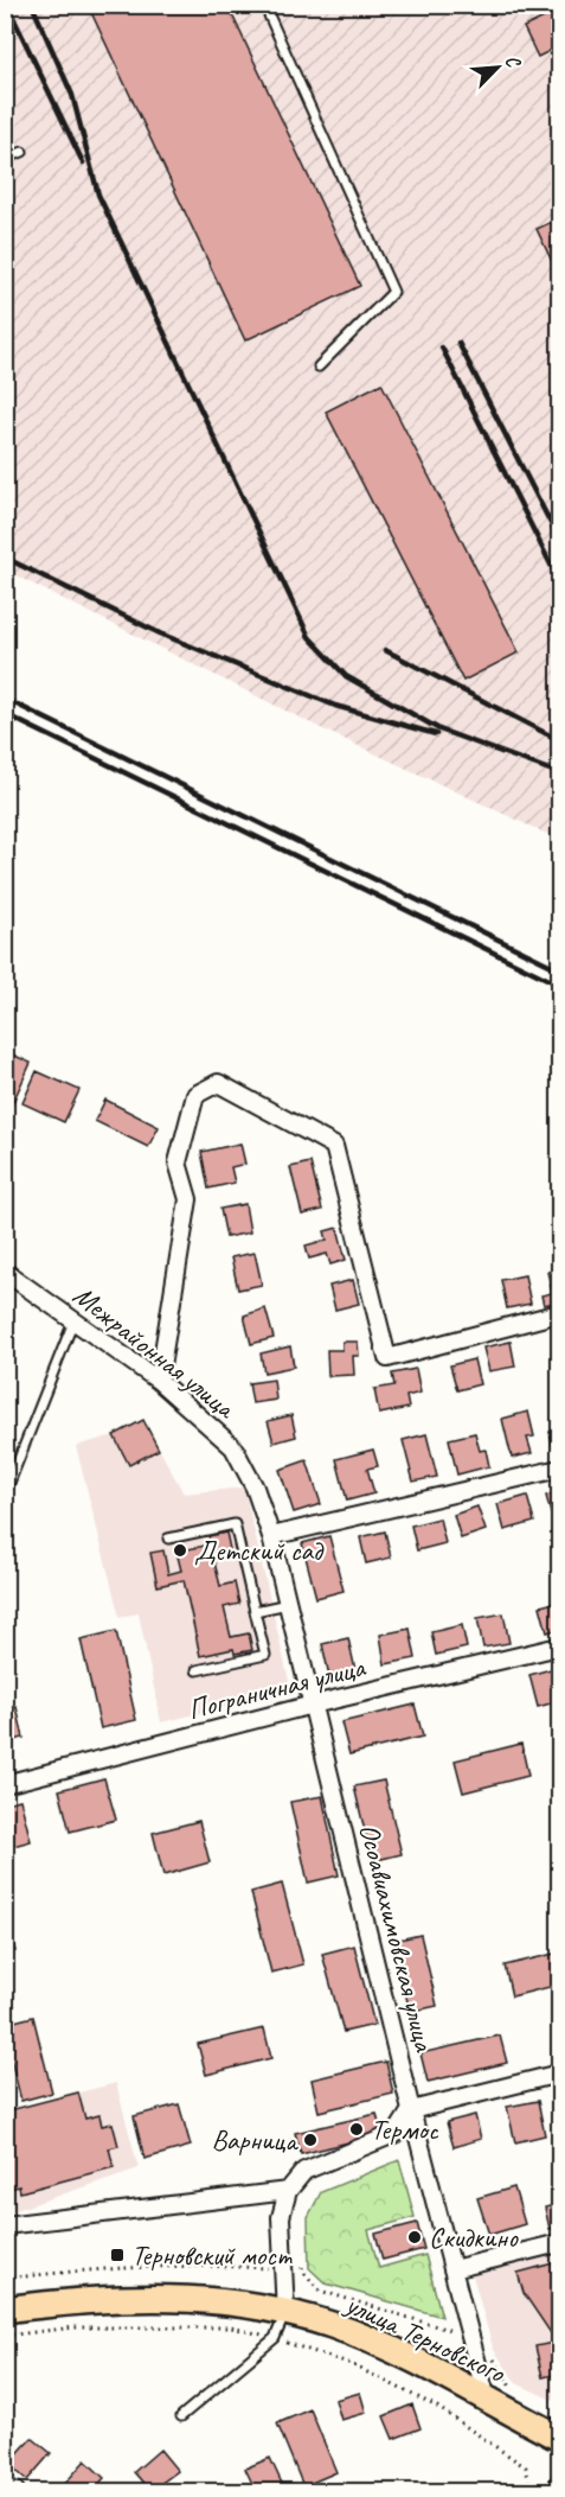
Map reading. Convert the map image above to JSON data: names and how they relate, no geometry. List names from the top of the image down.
{
  "streets": {
    "main road": ["улица Терновского"],
    "street": ["Межрайонная улица", "Пограничная улица", "Осоавиахимовская улица"]
  },
  "crossings": [
    ["Межрайонная улица", "Осоавиахимовская улица"],
    ["Пограничная улица", "Осоавиахимовская улица"],
    ["Осоавиахимовская улица", "улица Терновского"]
  ],
  "places": {
    "other": [
      "Детский сад",
      "Термос",
      "Варница",
      "Скидкино"
    ],
    "transit": ["Терновский мост"]
  },
  "north": "top right"
}
